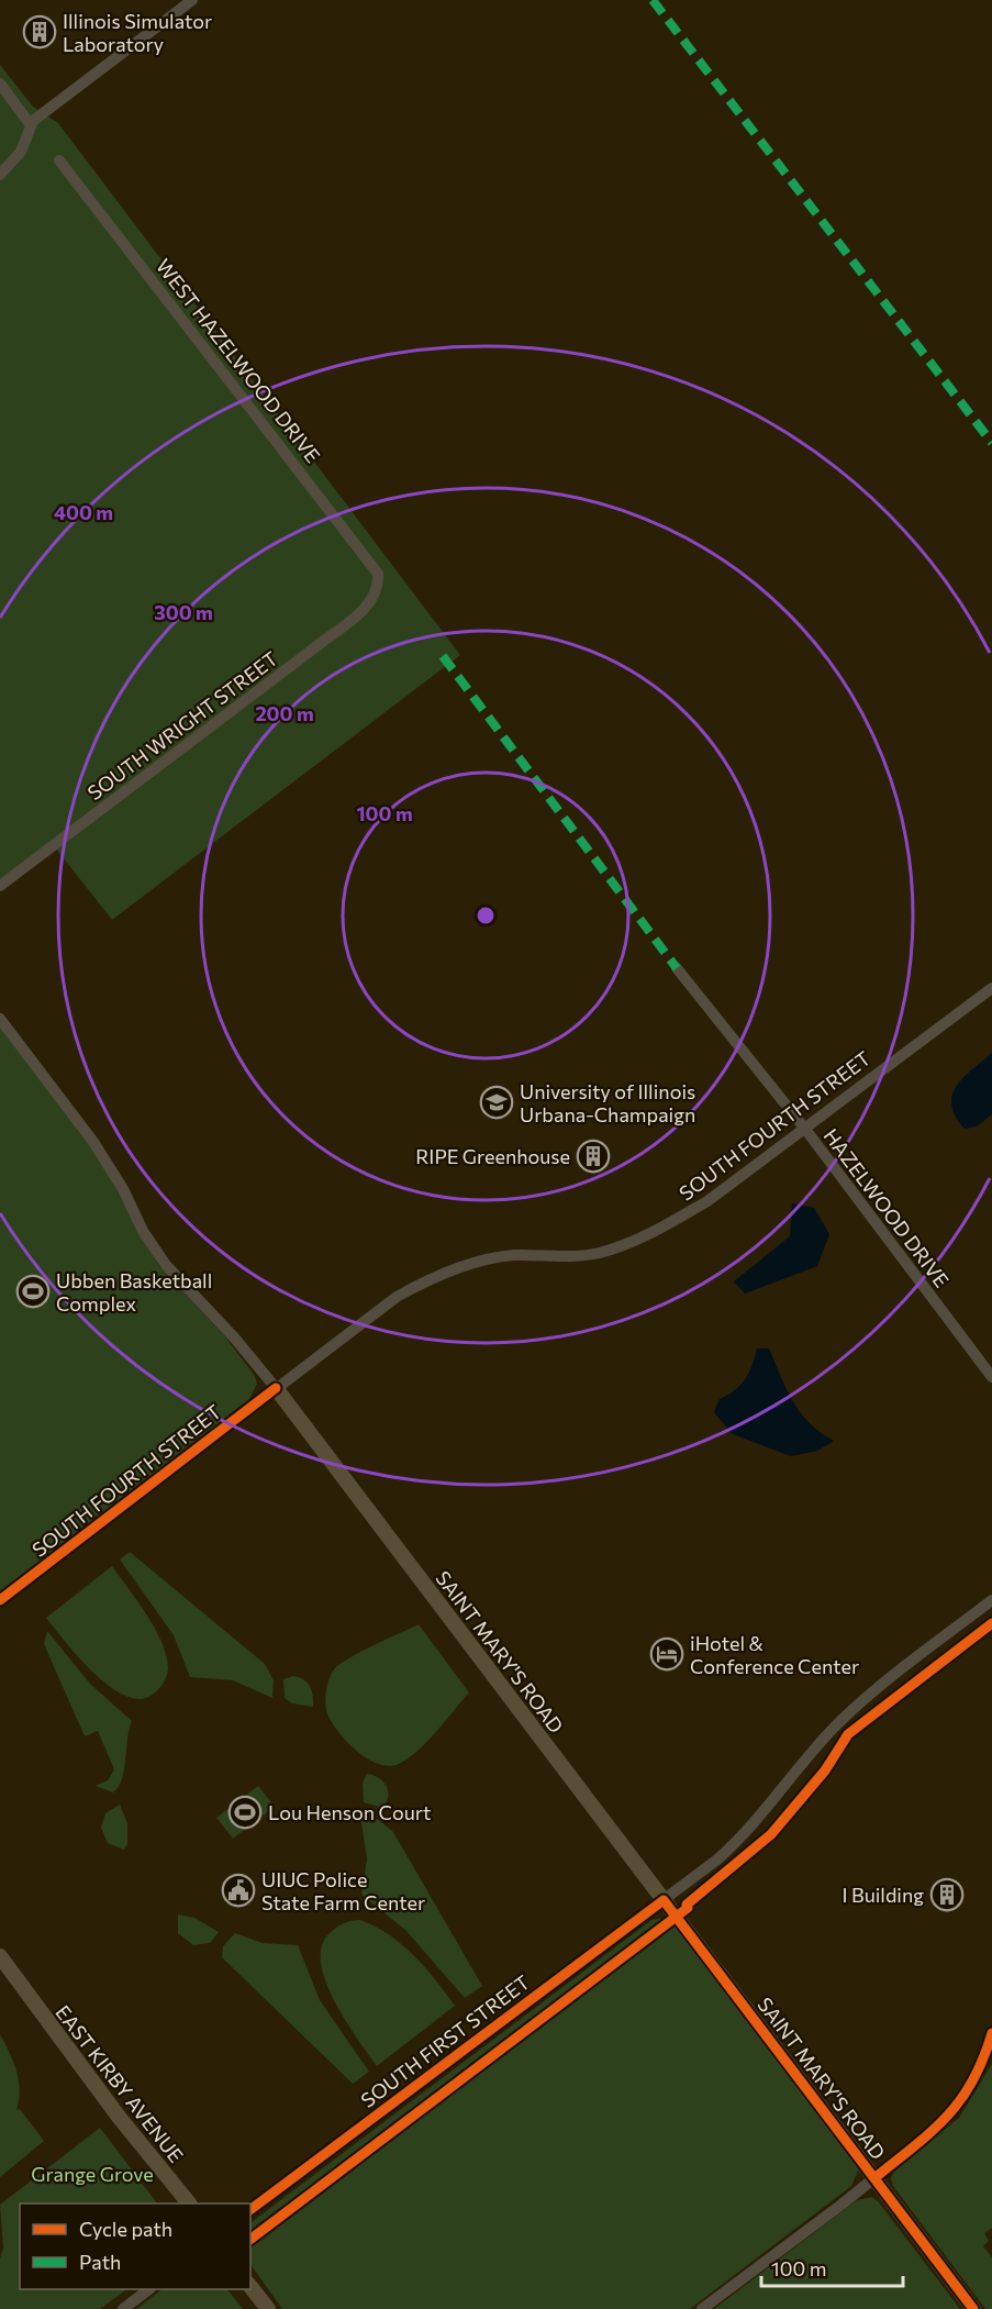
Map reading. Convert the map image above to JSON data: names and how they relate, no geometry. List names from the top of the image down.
{
  "streets": {
    "main road": ["SAINT MARY'S ROAD", "EAST KIRBY AVENUE"],
    "street": [
      "WEST HAZELWOOD DRIVE",
      "SOUTH WRIGHT STREET",
      "SOUTH FOURTH STREET",
      "HAZELWOOD DRIVE",
      "SOUTH FIRST STREET"
    ]
  },
  "crossings": [
    ["WEST HAZELWOOD DRIVE", "SOUTH WRIGHT STREET"],
    ["SOUTH FOURTH STREET", "HAZELWOOD DRIVE"],
    ["SOUTH FOURTH STREET", "SAINT MARY'S ROAD"],
    ["SAINT MARY'S ROAD", "SOUTH FIRST STREET"]
  ],
  "parks": ["Grange Grove"],
  "places": {
    "building": ["Illinois Simulator Laboratory", "RIPE Greenhouse", "I Building"],
    "school or university": ["University of Illinois Urbana-Champaign"],
    "sports": ["Ubben Basketball Complex", "Lou Henson Court"],
    "hotel": ["iHotel & Conference Center"],
    "public building": ["UIUC Police State Farm Center"]
  },
  "legend": ["Cycle path", "Path"],
  "scale_bar": "100 m",
  "rings": [
    "400 m",
    "300 m",
    "200 m",
    "100 m"
  ]
}
